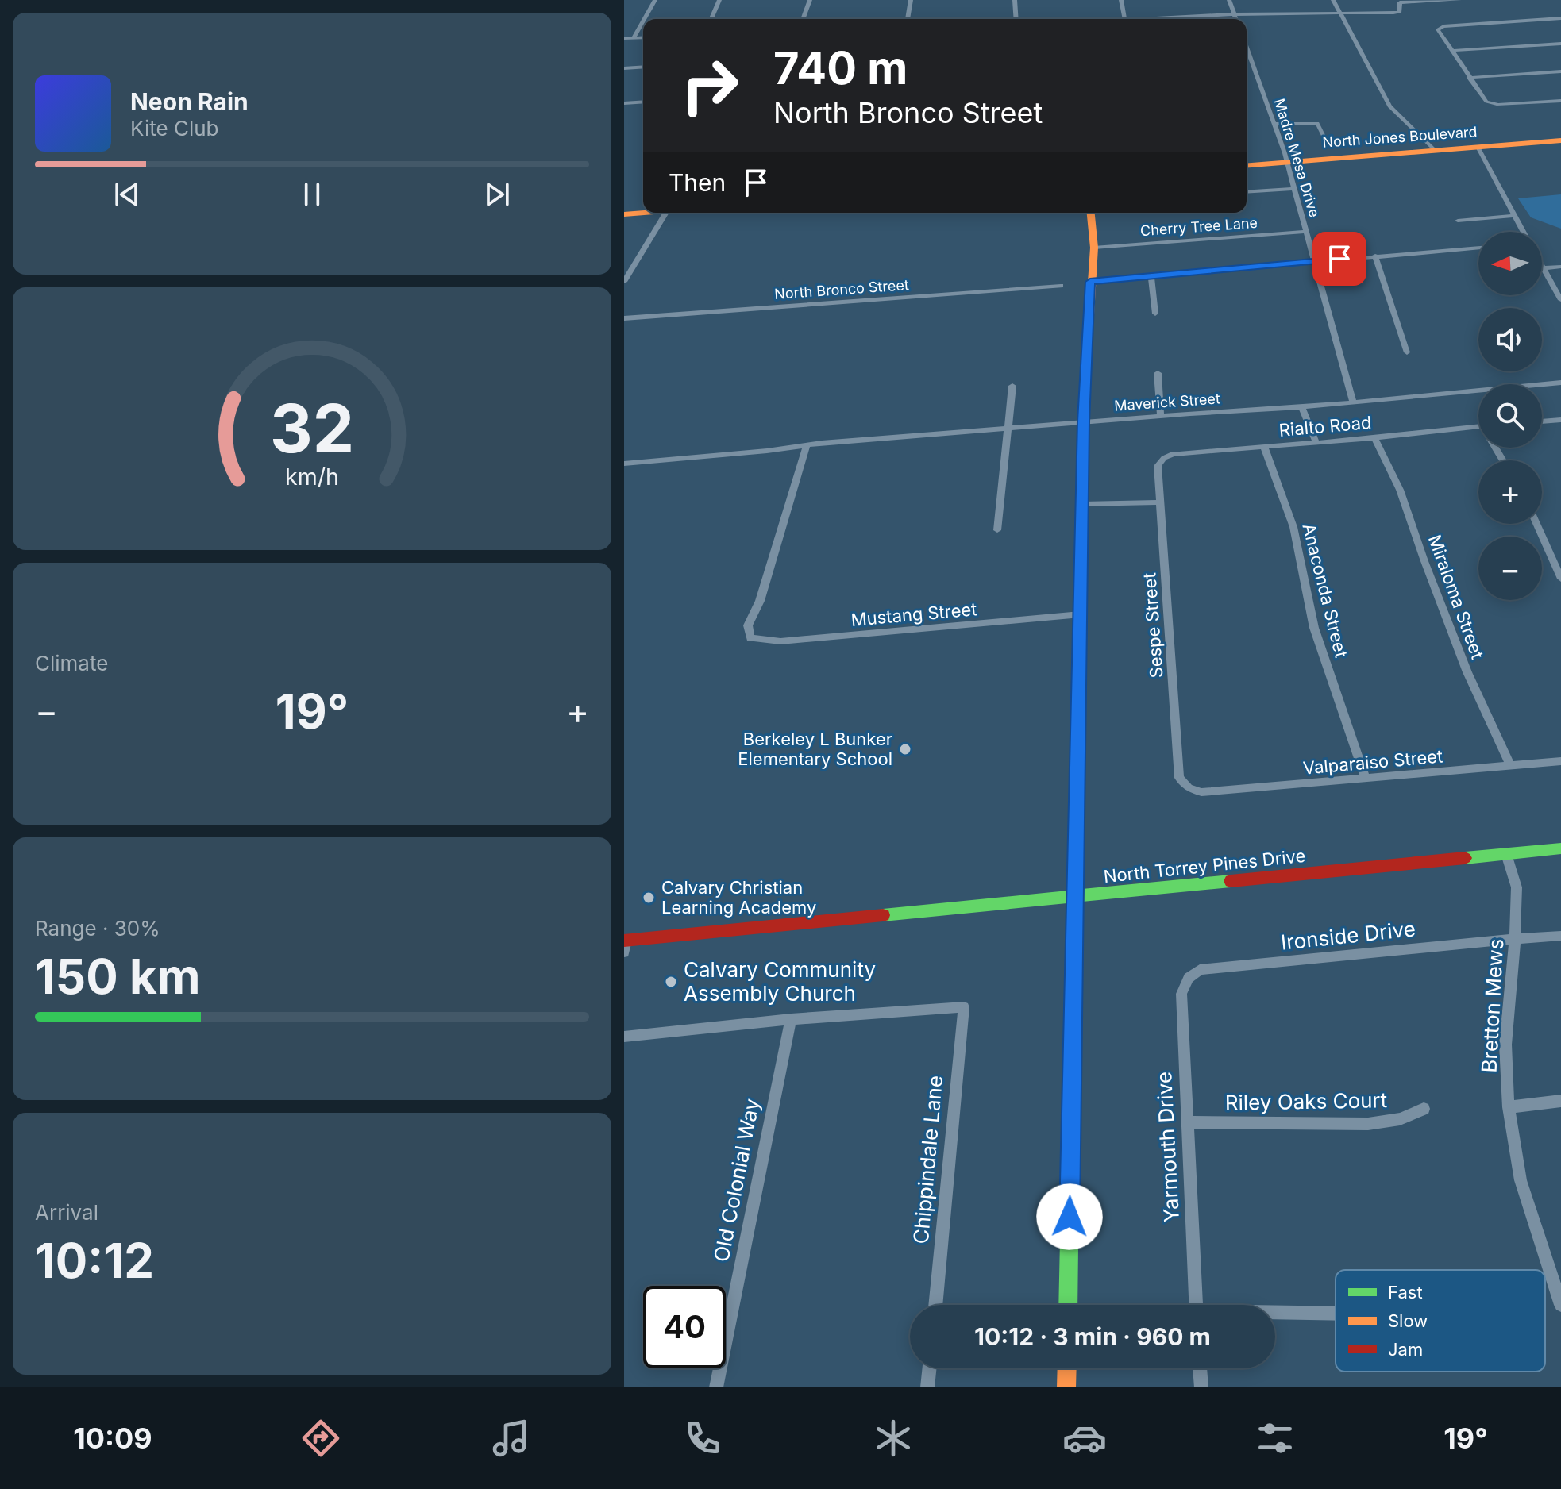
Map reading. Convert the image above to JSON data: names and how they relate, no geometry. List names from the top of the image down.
{
  "streets": {
    "street": [
      "North Jones Boulevard",
      "Madre Mesa Drive",
      "Cherry Tree Lane",
      "North Bronco Street",
      "Maverick Street",
      "Rialto Road",
      "Anaconda Street",
      "Miraloma Street",
      "Mustang Street",
      "Sespe Street",
      "Valparaiso Street",
      "North Torrey Pines Drive",
      "Ironside Drive",
      "Bretton Mews",
      "Riley Oaks Court",
      "Yarmouth Drive",
      "Chippindale Lane",
      "Old Colonial Way"
    ]
  },
  "crossings": [
    ["North Jones Boulevard", "Madre Mesa Drive"],
    ["Madre Mesa Drive", "Cherry Tree Lane"],
    ["Madre Mesa Drive", "Maverick Street"],
    ["Maverick Street", "Mustang Street"],
    ["Rialto Road", "Anaconda Street"],
    ["Rialto Road", "Miraloma Street"],
    ["Rialto Road", "Sespe Street"],
    ["Anaconda Street", "Valparaiso Street"],
    ["Miraloma Street", "Valparaiso Street"],
    ["Sespe Street", "Valparaiso Street"],
    ["North Torrey Pines Drive", "Bretton Mews"],
    ["Ironside Drive", "Bretton Mews"],
    ["Ironside Drive", "Yarmouth Drive"],
    ["Riley Oaks Court", "Yarmouth Drive"],
    ["Chippindale Lane", "Old Colonial Way"]
  ],
  "places": ["Berkeley L Bunker Elementary School", "Calvary Christian Learning Academy", "Calvary Community Assembly Church"],
  "legend": ["Fast", "Slow", "Jam"],
  "north": "left",
  "page": {
    "turn": ["740 m", "North Bronco Street"],
    "song": ["Neon Rain", "Kite Club"],
    "then": "Then",
    "map_buttons": ["+", "−"],
    "tile": [
      "Climate",
      ["Range · 30%", "150 km"],
      ["Arrival", "10:12"]
    ],
    "heat": ["−", "19°", "+"],
    "limit": "40",
    "trip": "10:12 · 3 min · 960 m",
    "tabs": ["10:09", "19°"],
    "gauge": ["32", "km/h"]
  }
}
